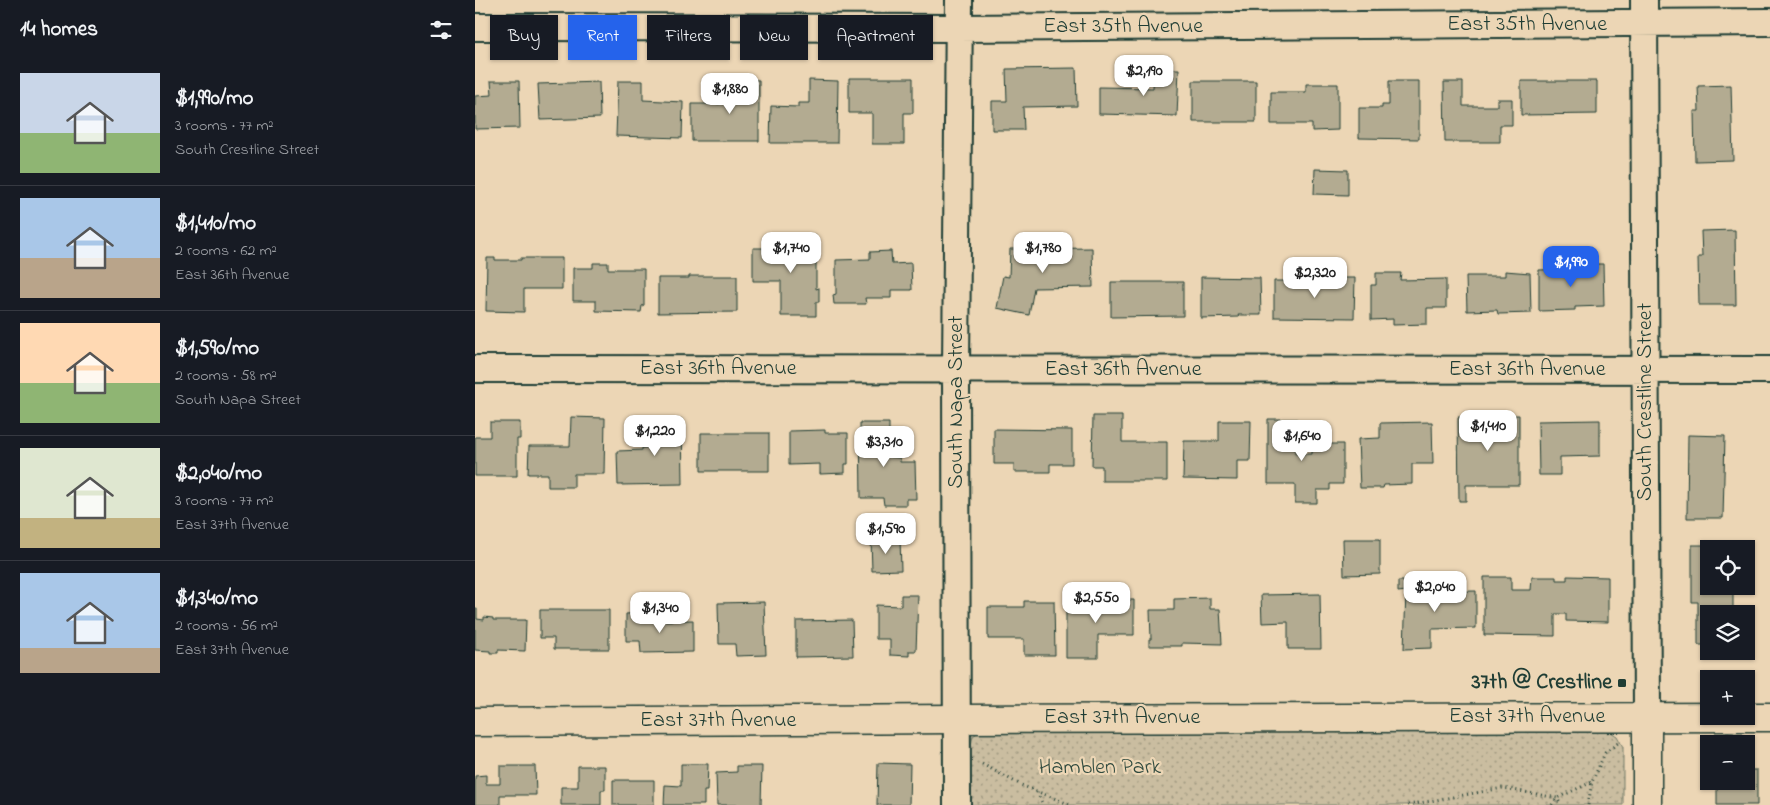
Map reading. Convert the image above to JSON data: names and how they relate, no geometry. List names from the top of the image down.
{
  "streets": {
    "street": [
      "East 35th Avenue",
      "East 36th Avenue",
      "South Napa Street",
      "South Crestline Street",
      "East 37th Avenue"
    ]
  },
  "crossings": [
    ["East 35th Avenue", "South Napa Street"],
    ["East 35th Avenue", "South Crestline Street"],
    ["East 36th Avenue", "South Napa Street"],
    ["East 36th Avenue", "South Crestline Street"],
    ["South Napa Street", "East 37th Avenue"],
    ["South Crestline Street", "East 37th Avenue"]
  ],
  "parks": ["Hamblen Park"],
  "places": {
    "transit": ["37th @ Crestline"]
  },
  "page": {
    "heading": "14 homes",
    "chip": [
      "Buy",
      "Rent",
      "Filters",
      "New",
      "Apartment"
    ],
    "price": [
      "$2,190",
      "$1,880",
      "$1,740",
      "$1,780",
      "$1,990",
      "$2,320",
      "$1,410",
      "$1,220",
      "$1,640",
      "$3,310",
      "$1,590",
      "$2,040",
      "$2,550",
      "$1,340"
    ],
    "list": [
      {
        "name": "$1,990/mo",
        "note": "3 rooms · 77 m² · South Crestline Street"
      },
      {
        "name": "$1,410/mo",
        "note": "2 rooms · 62 m² · East 36th Avenue"
      },
      {
        "name": "$1,590/mo",
        "note": "2 rooms · 58 m² · South Napa Street"
      },
      {
        "name": "$2,040/mo",
        "note": "3 rooms · 77 m² · East 37th Avenue"
      },
      {
        "name": "$1,340/mo",
        "note": "2 rooms · 56 m² · East 37th Avenue"
      }
    ],
    "map_buttons": ["+", "−"]
  }
}
